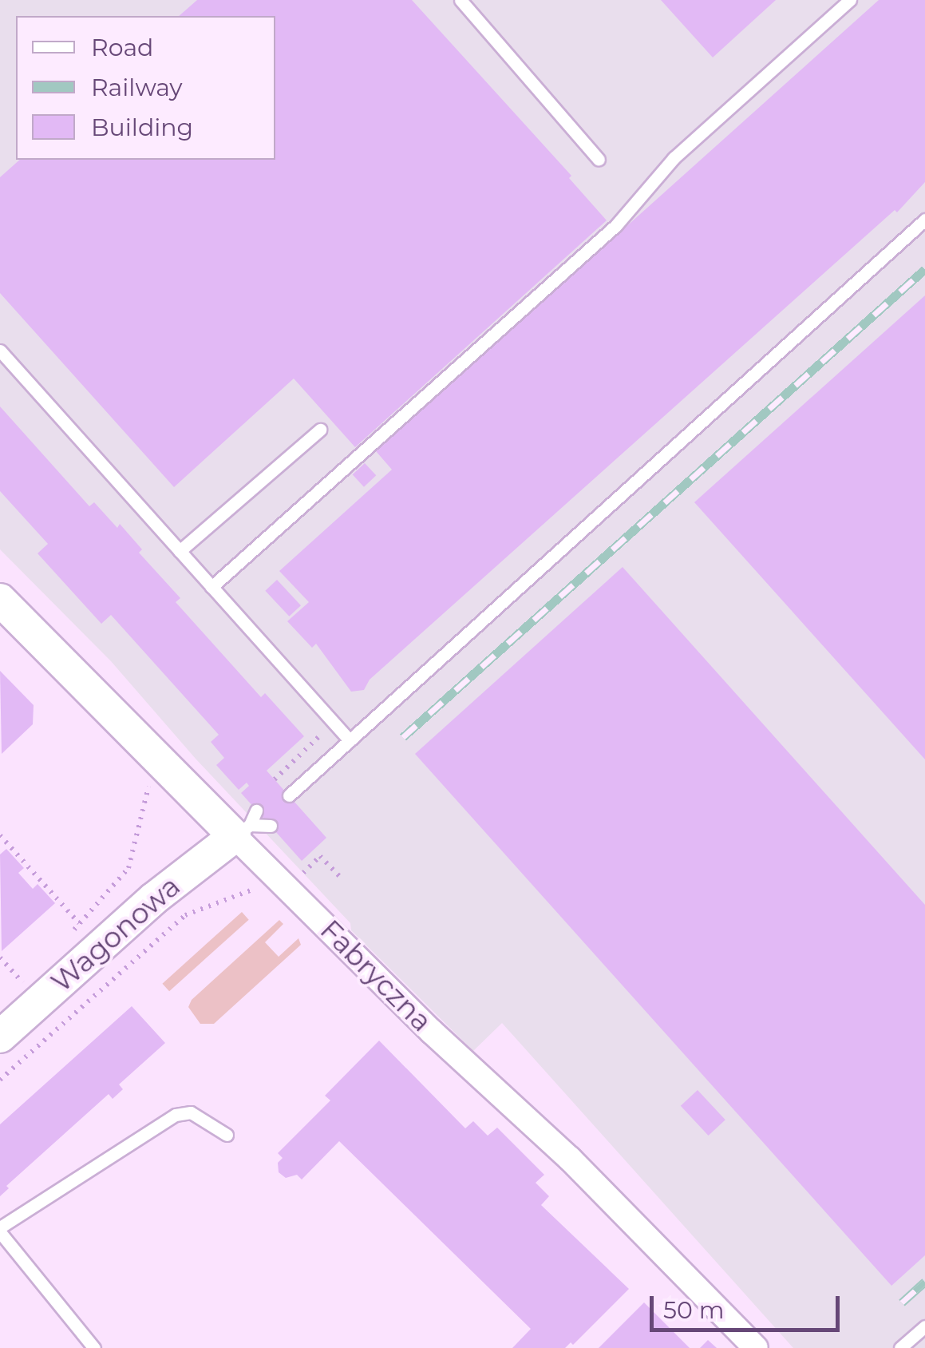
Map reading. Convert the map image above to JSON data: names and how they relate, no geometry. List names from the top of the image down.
{
  "streets": {
    "street": ["Wagonowa", "Fabryczna"]
  },
  "crossings": [
    ["Wagonowa", "Fabryczna"]
  ],
  "legend": ["Road", "Railway", "Building"],
  "scale_bar": "50 m"
}
